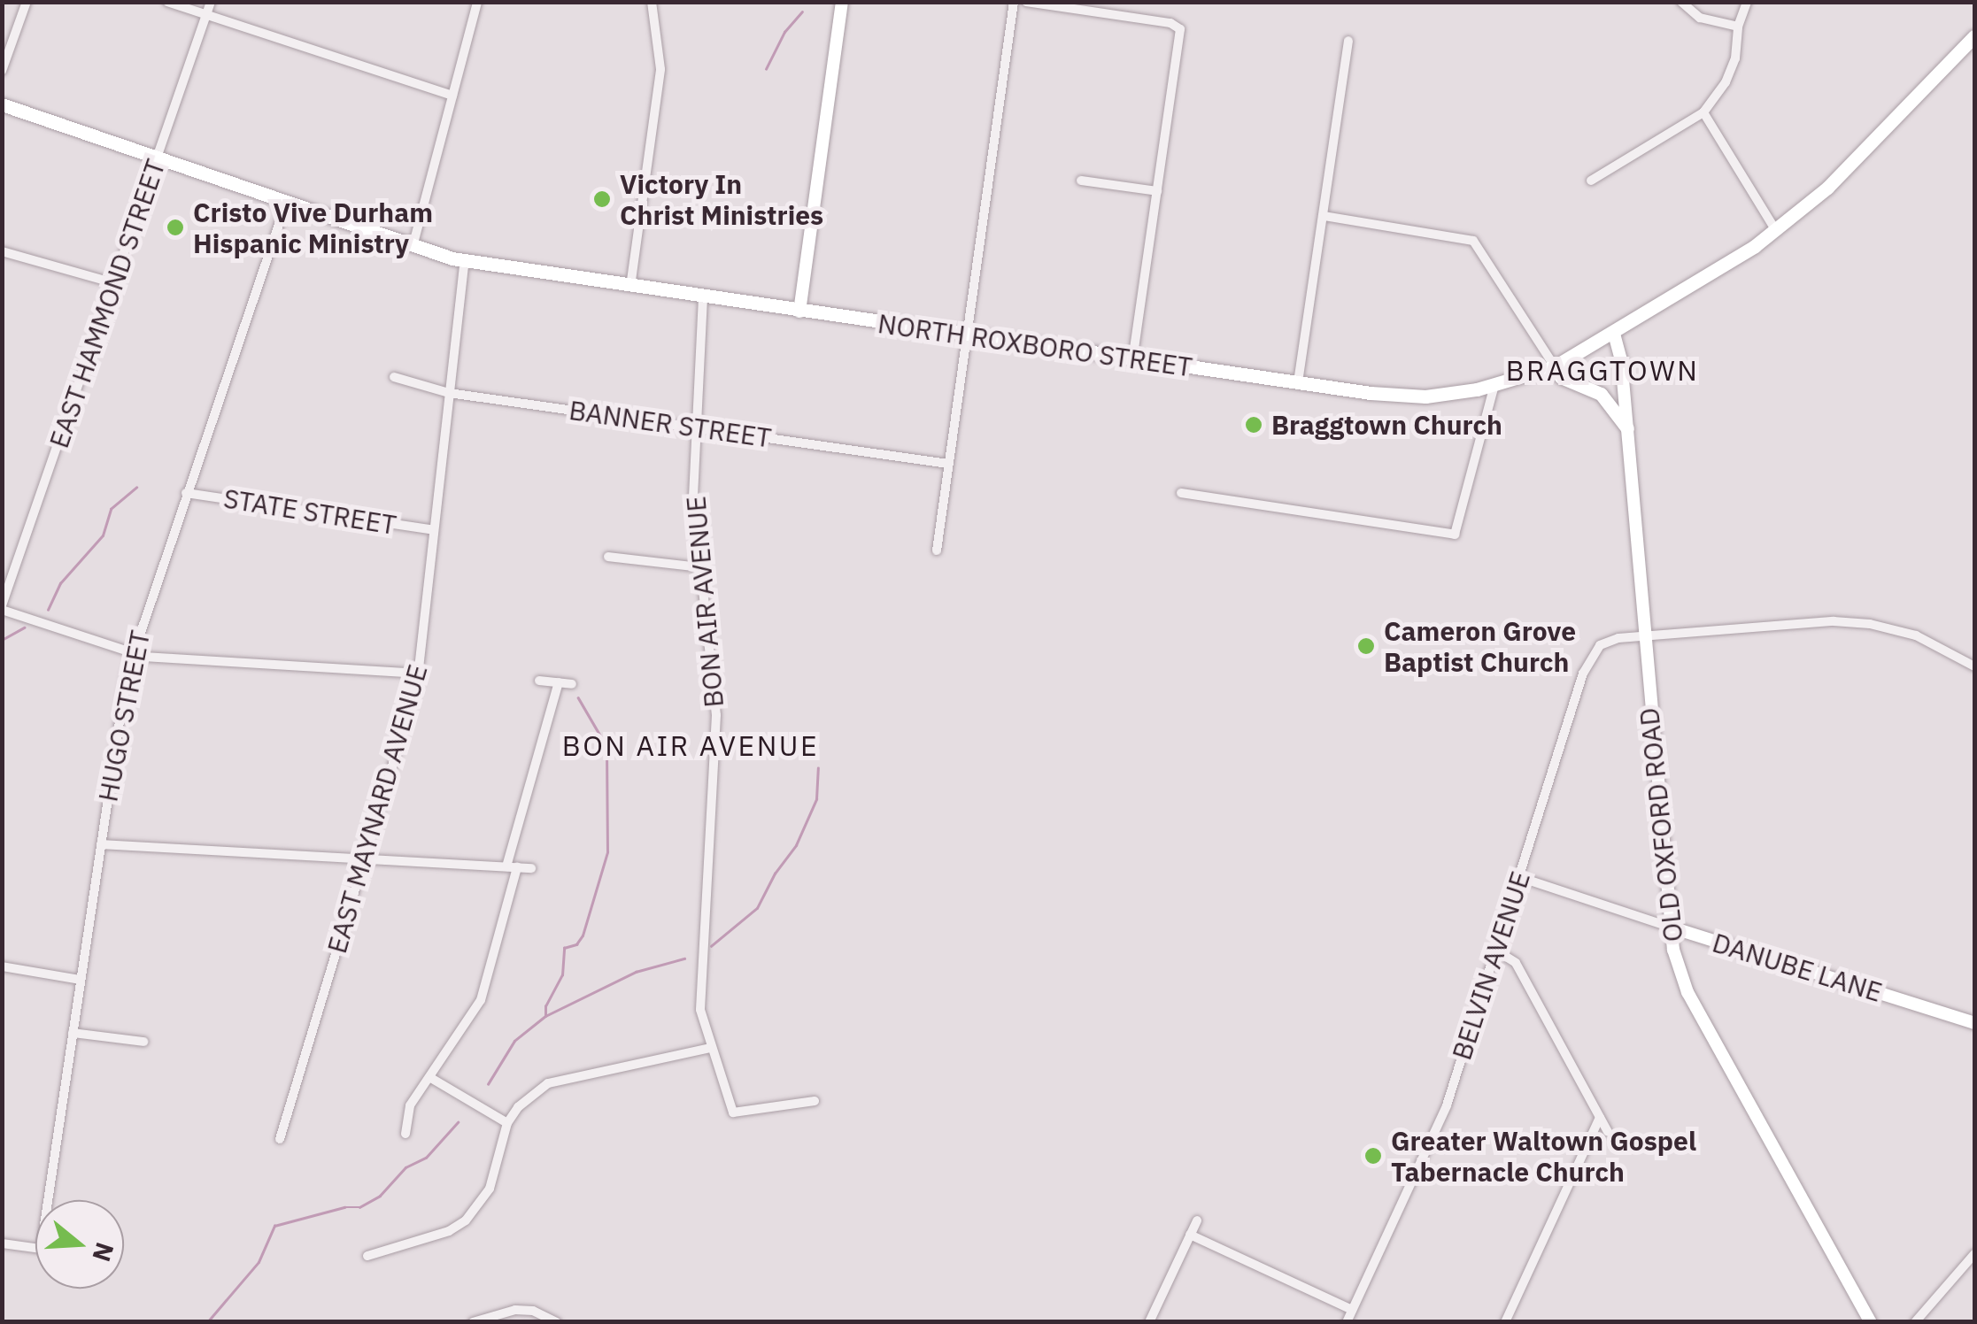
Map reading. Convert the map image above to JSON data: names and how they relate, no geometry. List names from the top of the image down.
{
  "streets": {
    "main road": ["NORTH ROXBORO STREET"],
    "street": [
      "EAST HAMMOND STREET",
      "BANNER STREET",
      "STATE STREET",
      "BON AIR AVENUE",
      "HUGO STREET",
      "EAST MAYNARD AVENUE",
      "OLD OXFORD ROAD",
      "BELVIN AVENUE",
      "DANUBE LANE"
    ]
  },
  "crossings": [
    ["EAST HAMMOND STREET", "NORTH ROXBORO STREET"],
    ["NORTH ROXBORO STREET", "BON AIR AVENUE"],
    ["NORTH ROXBORO STREET", "HUGO STREET"],
    ["NORTH ROXBORO STREET", "EAST MAYNARD AVENUE"],
    ["NORTH ROXBORO STREET", "OLD OXFORD ROAD"],
    ["BANNER STREET", "BON AIR AVENUE"],
    ["BANNER STREET", "EAST MAYNARD AVENUE"],
    ["STATE STREET", "HUGO STREET"],
    ["STATE STREET", "EAST MAYNARD AVENUE"],
    ["OLD OXFORD ROAD", "BELVIN AVENUE"],
    ["OLD OXFORD ROAD", "DANUBE LANE"],
    ["BELVIN AVENUE", "DANUBE LANE"]
  ],
  "districts": ["BRAGGTOWN", "BON AIR AVENUE"],
  "places": [
    "Victory In Christ Ministries",
    "Cristo Vive Durham Hispanic Ministry",
    "Braggtown Church",
    "Cameron Grove Baptist Church",
    "Greater Waltown Gospel Tabernacle Church"
  ],
  "north": "right"
}
